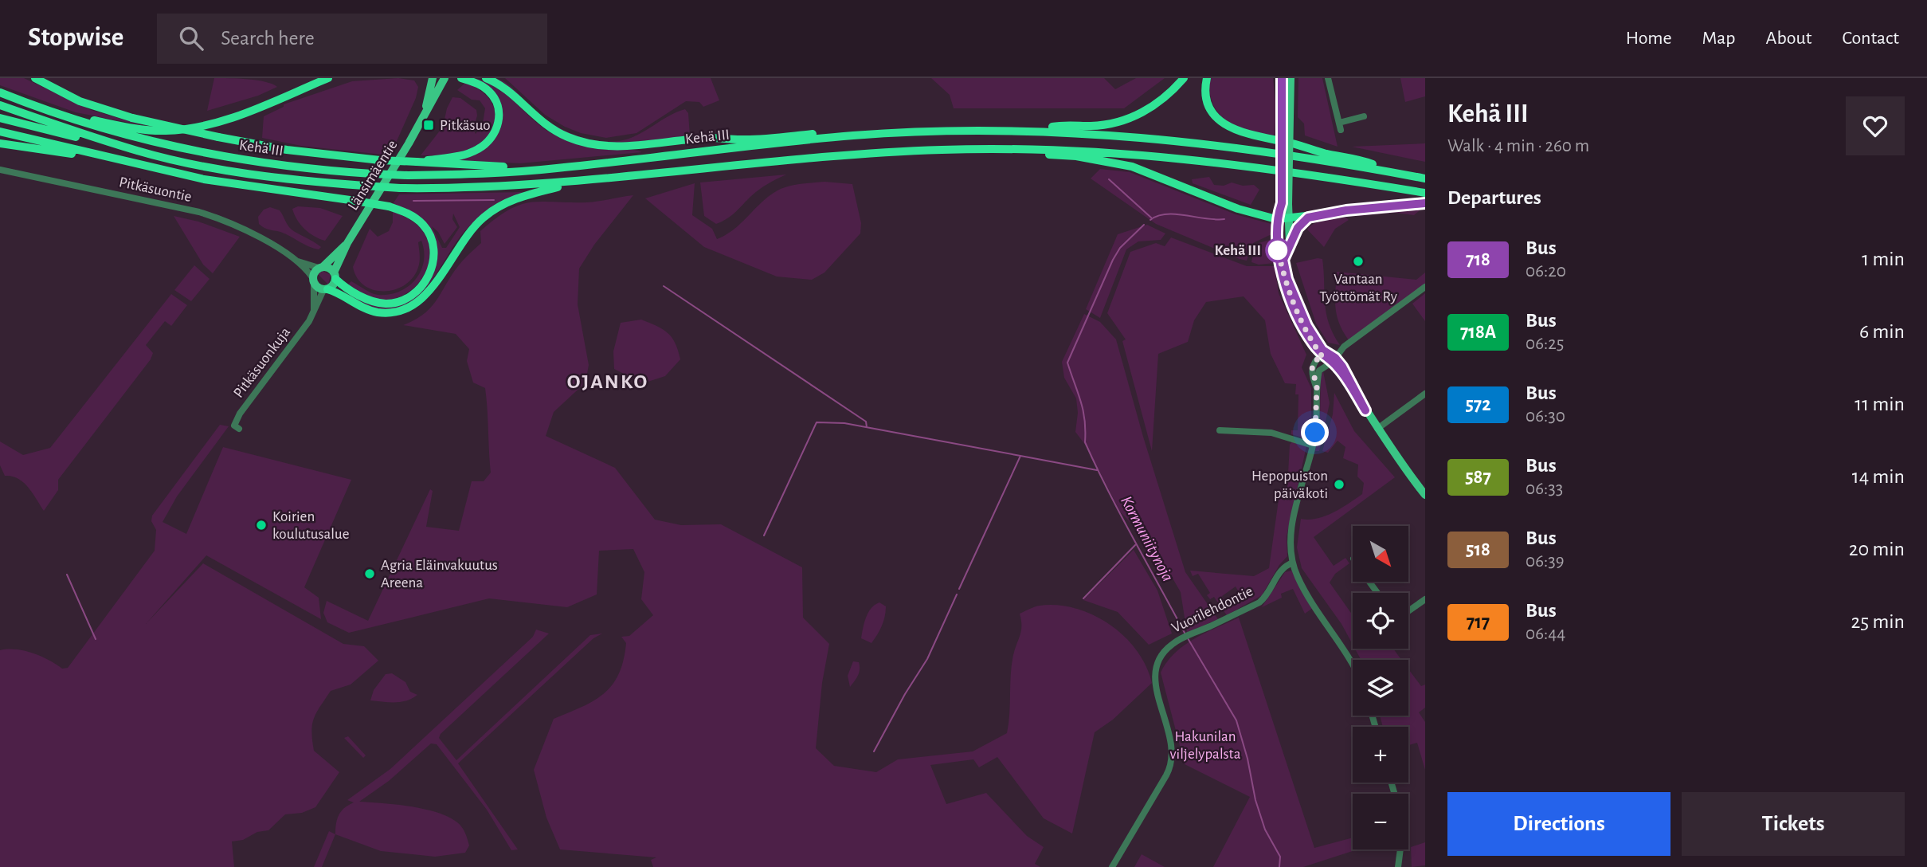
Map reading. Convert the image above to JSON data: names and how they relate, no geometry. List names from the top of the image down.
{
  "streets": {
    "highway": ["Kehä III"],
    "main road": ["Länsimäentie"],
    "street": ["Pitkäsuontie", "Pitkäsuonkuja", "Vuorilehdontie"]
  },
  "crossings": [
    ["Länsimäentie", "Pitkäsuontie"],
    ["Länsimäentie", "Pitkäsuonkuja"]
  ],
  "districts": ["OJANKO"],
  "water": ["Kormuniitynoja"],
  "parks": ["Hakunilan viljelypalsta"],
  "places": {
    "transit": ["Pitkäsuo"],
    "other": [
      "Kehä III",
      "Vantaan Työttömät Ry",
      "Hepopuiston päiväkoti",
      "Koirien koulutusalue",
      "Agria Eläinvakuutus Areena"
    ]
  },
  "lines": ["bus line 718"],
  "north": "bottom right",
  "page": {
    "header": "Stopwise",
    "search": "Search here",
    "nav": [
      "Home",
      "Map",
      "About",
      "Contact"
    ],
    "heading": [
      ["Kehä III", "Walk · 4 min · 260 m"],
      "Departures"
    ],
    "list": [
      {
        "mark": "718",
        "name": "Bus",
        "note": "06:20",
        "value": "1 min"
      },
      {
        "mark": "718A",
        "name": "Bus",
        "note": "06:25",
        "value": "6 min"
      },
      {
        "mark": "572",
        "name": "Bus",
        "note": "06:30",
        "value": "11 min"
      },
      {
        "mark": "587",
        "name": "Bus",
        "note": "06:33",
        "value": "14 min"
      },
      {
        "mark": "518",
        "name": "Bus",
        "note": "06:39",
        "value": "20 min"
      },
      {
        "mark": "717",
        "name": "Bus",
        "note": "06:44",
        "value": "25 min"
      }
    ],
    "map_buttons": ["+", "−"],
    "buttons": ["Directions", "Tickets"]
  }
}
